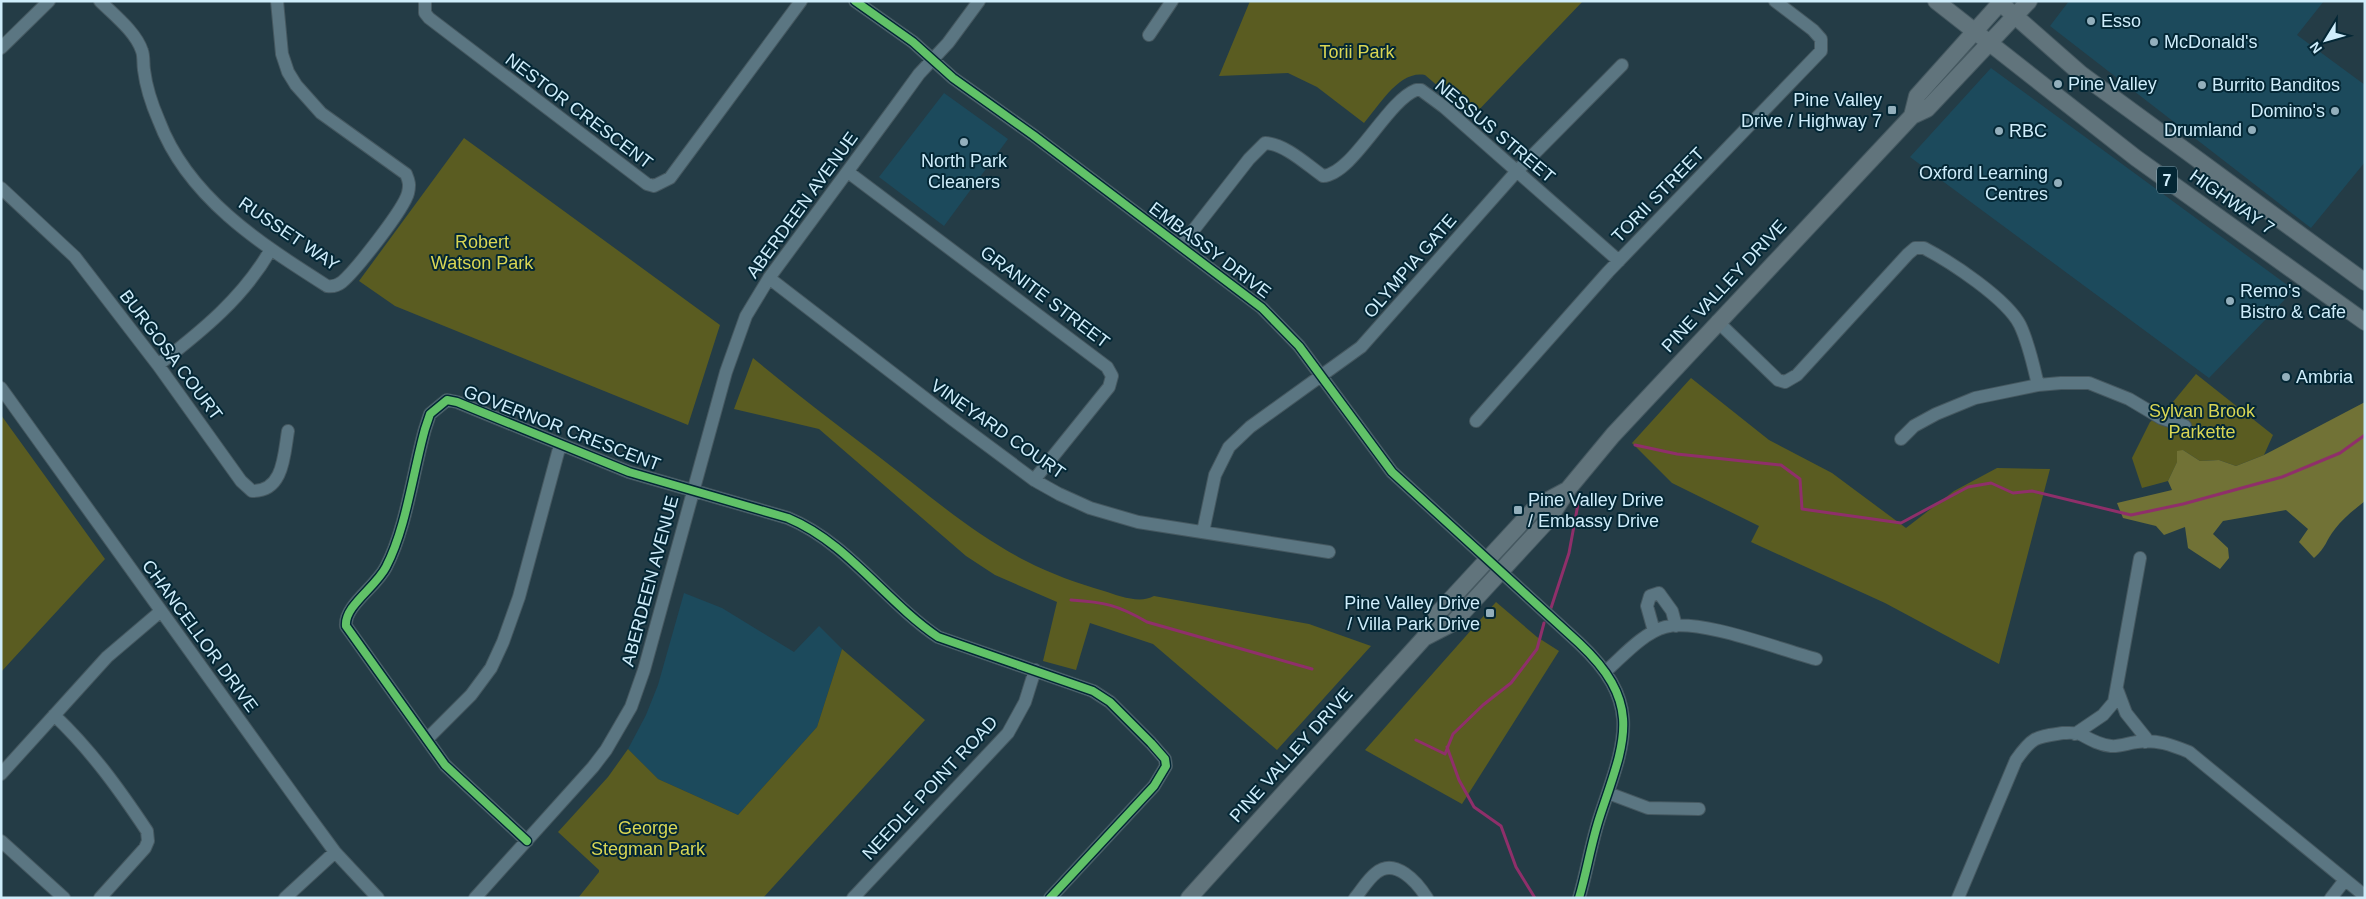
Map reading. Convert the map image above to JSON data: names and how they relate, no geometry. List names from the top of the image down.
{
  "streets": {
    "main road": ["7", "HIGHWAY 7", "PINE VALLEY DRIVE"],
    "street": [
      "NESTOR CRESCENT",
      "NESSUS STREET",
      "TORII STREET",
      "ABERDEEN AVENUE",
      "RUSSET WAY",
      "EMBASSY DRIVE",
      "OLYMPIA GATE",
      "GRANITE STREET",
      "BURGOSA COURT",
      "GOVERNOR CRESCENT",
      "VINEYARD COURT",
      "CHANCELLOR DRIVE",
      "NEEDLE POINT ROAD"
    ]
  },
  "crossings": [
    ["NESSUS STREET", "TORII STREET"],
    ["NESSUS STREET", "EMBASSY DRIVE"],
    ["NESSUS STREET", "OLYMPIA GATE"],
    ["HIGHWAY 7", "PINE VALLEY DRIVE"],
    ["ABERDEEN AVENUE", "EMBASSY DRIVE"],
    ["ABERDEEN AVENUE", "GRANITE STREET"],
    ["ABERDEEN AVENUE", "GOVERNOR CRESCENT"],
    ["ABERDEEN AVENUE", "VINEYARD COURT"],
    ["EMBASSY DRIVE", "OLYMPIA GATE"],
    ["EMBASSY DRIVE", "PINE VALLEY DRIVE"],
    ["OLYMPIA GATE", "VINEYARD COURT"],
    ["GRANITE STREET", "VINEYARD COURT"],
    ["GOVERNOR CRESCENT", "NEEDLE POINT ROAD"]
  ],
  "parks": [
    "Torii Park",
    "Robert Watson Park",
    "Sylvan Brook Parkette",
    "George Stegman Park"
  ],
  "places": {
    "other": [
      "Esso",
      "McDonald's",
      "Pine Valley",
      "Burrito Banditos",
      "Domino's",
      "Drumland",
      "RBC",
      "North Park Cleaners",
      "Oxford Learning Centres",
      "Remo's Bistro & Cafe",
      "Ambria"
    ],
    "transit": ["Pine Valley Drive / Highway 7", "Pine Valley Drive / Embassy Drive", "Pine Valley Drive / Villa Park Drive"]
  },
  "north": "bottom left"
}
